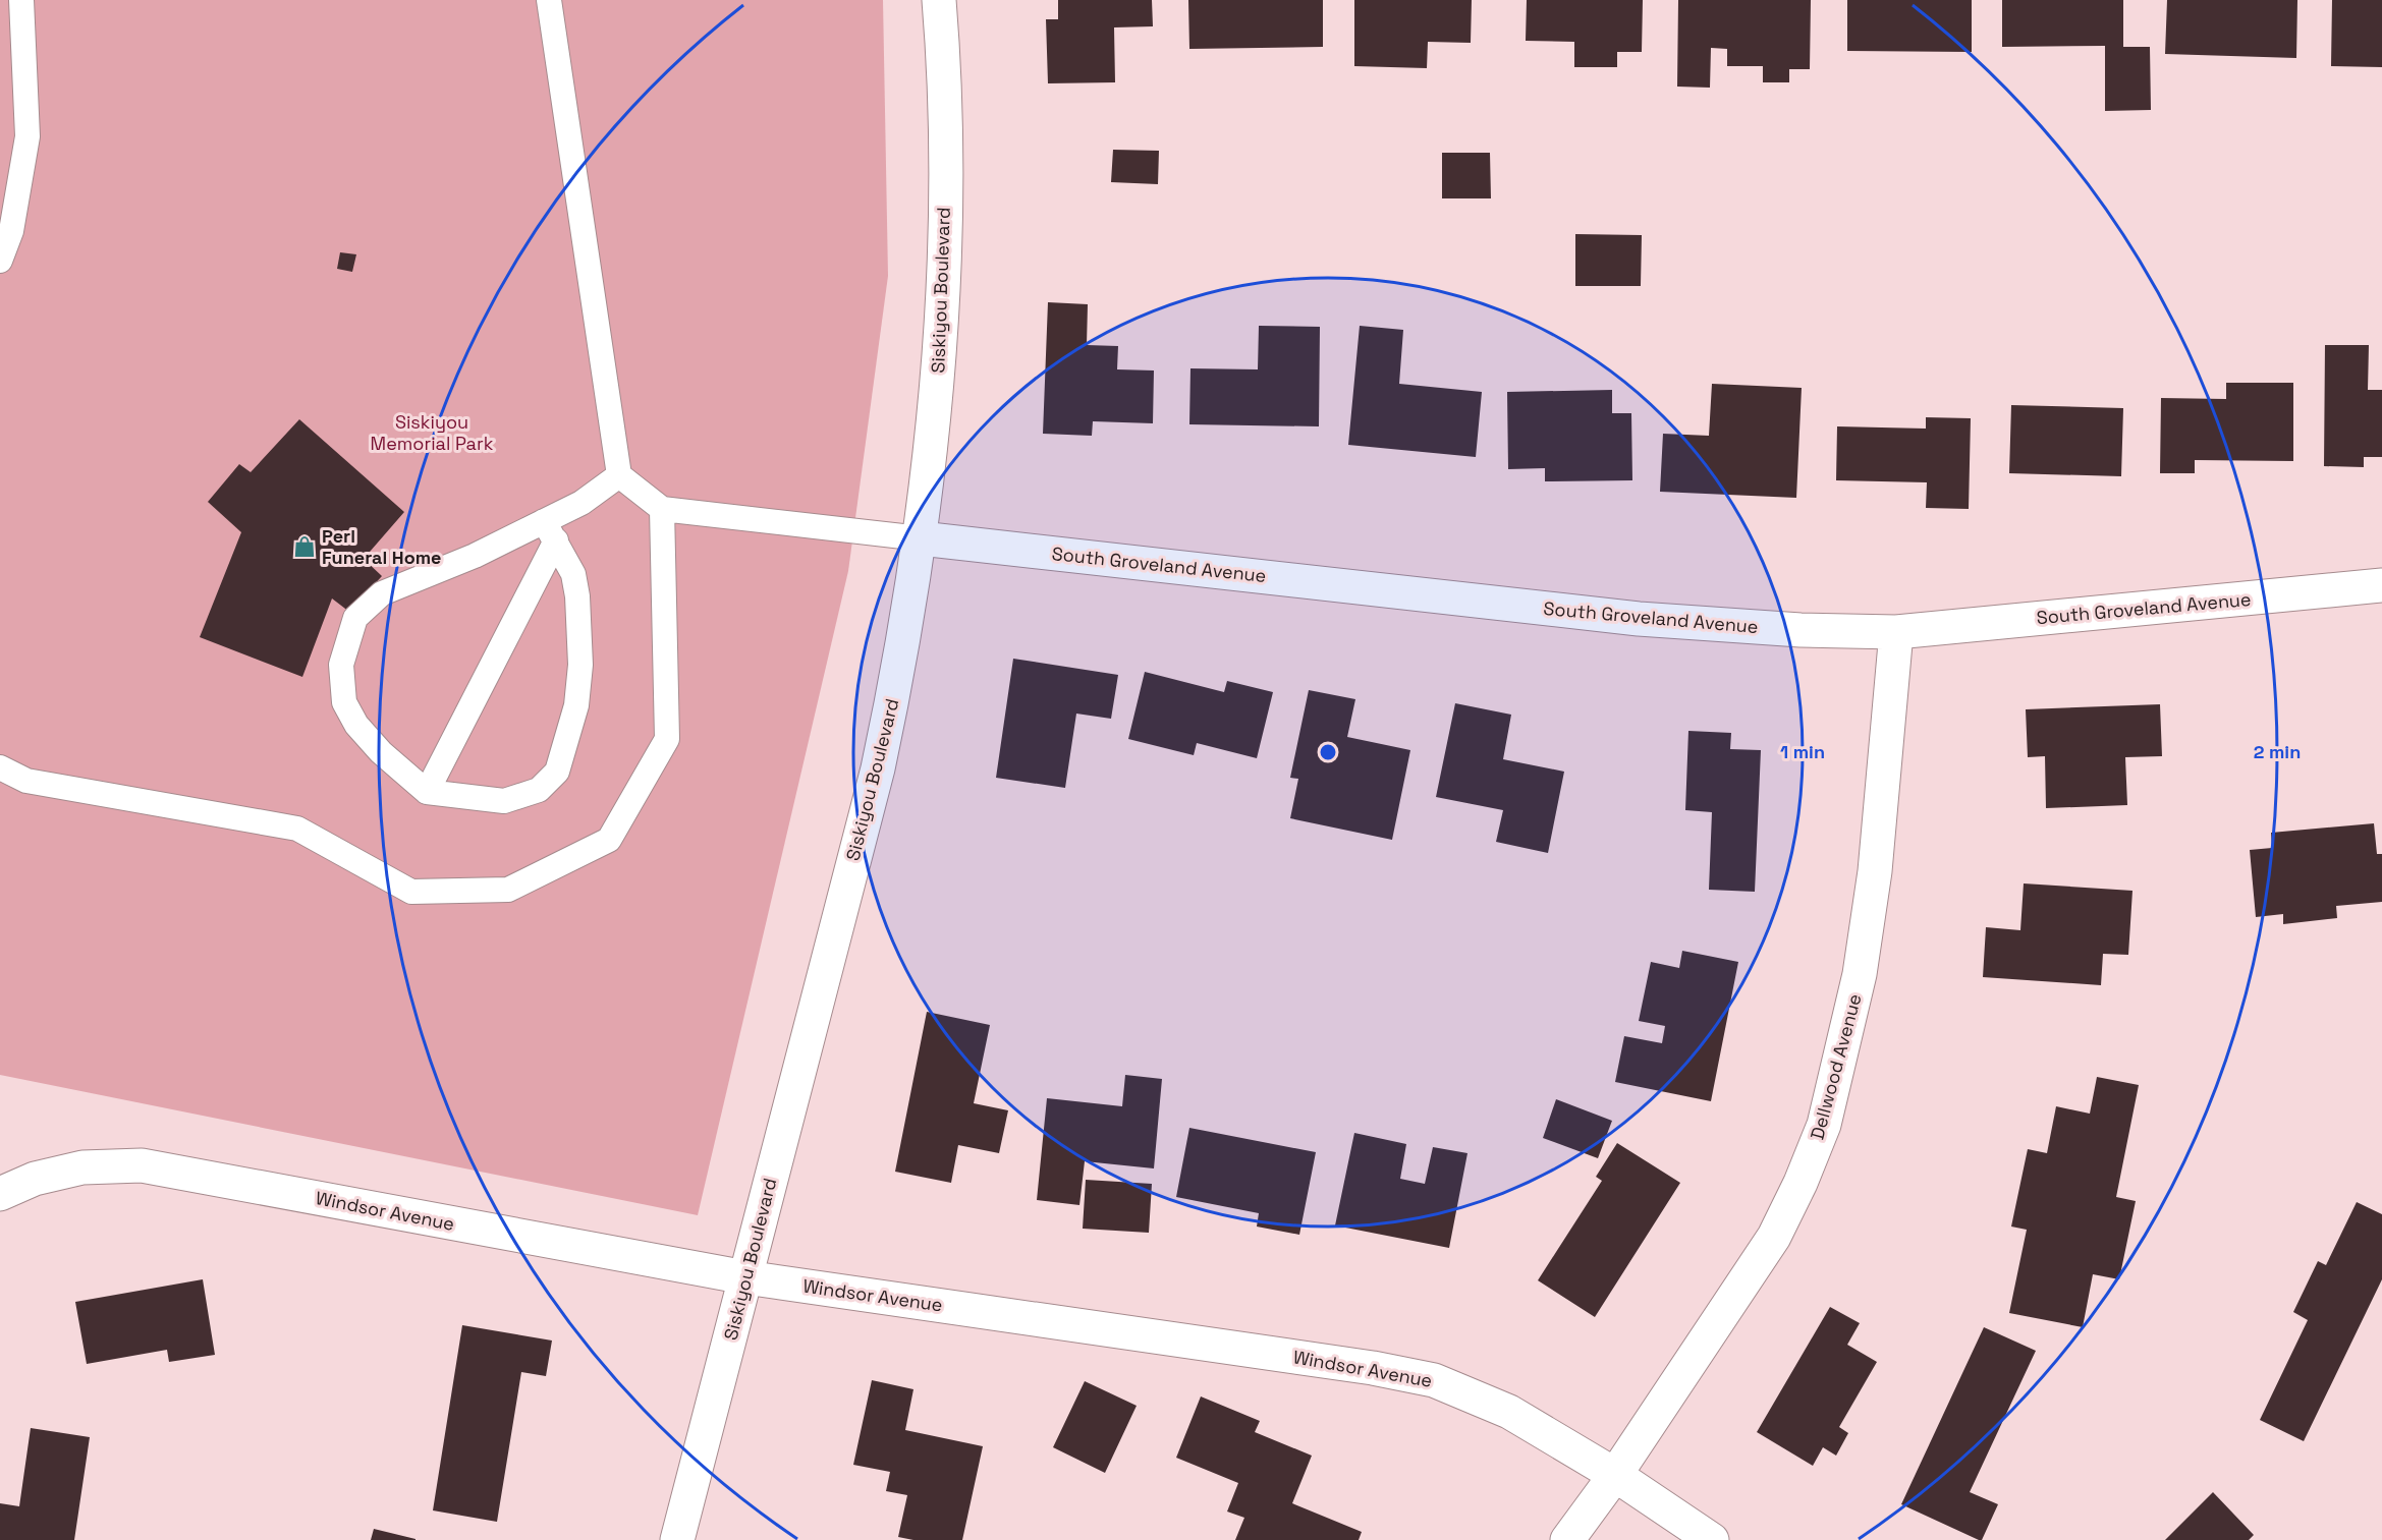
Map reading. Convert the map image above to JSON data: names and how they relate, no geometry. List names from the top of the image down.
{
  "streets": {
    "street": [
      "Siskiyou Boulevard",
      "South Groveland Avenue",
      "Dellwood Avenue",
      "Windsor Avenue"
    ]
  },
  "crossings": [
    ["Siskiyou Boulevard", "South Groveland Avenue"],
    ["Siskiyou Boulevard", "Windsor Avenue"],
    ["South Groveland Avenue", "Dellwood Avenue"],
    ["Dellwood Avenue", "Windsor Avenue"]
  ],
  "parks": ["Siskiyou Memorial Park"],
  "places": {
    "shop": ["Perl Funeral Home"]
  },
  "rings": ["1 min", "2 min"]
}
